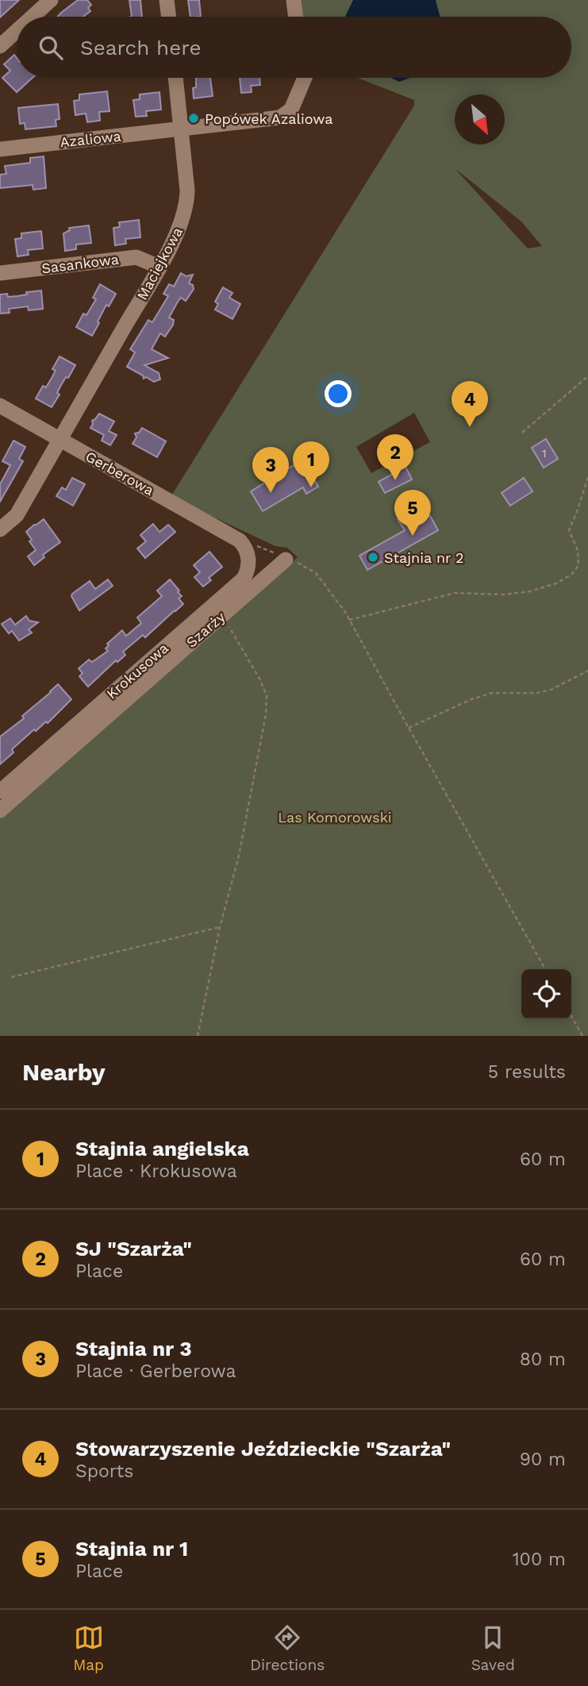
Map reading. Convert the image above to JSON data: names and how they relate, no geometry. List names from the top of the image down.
{
  "streets": {
    "street": [
      "Azaliowa",
      "Sasankowa",
      "Maciejkowa",
      "Gerberowa",
      "Szarży",
      "Krokusowa"
    ]
  },
  "crossings": [
    ["Azaliowa", "Maciejkowa"],
    ["Sasankowa", "Maciejkowa"],
    ["Maciejkowa", "Gerberowa"],
    ["Gerberowa", "Krokusowa"]
  ],
  "parks": ["Las Komorowski"],
  "places": ["Popówek Azaliowa", "Stajnia nr 2"],
  "house_numbers": ["1"],
  "north": "bottom right",
  "page": {
    "search": "Search here",
    "pins": [
      "4",
      "2",
      "1",
      "3",
      "5"
    ],
    "heading": ["Nearby", "5 results"],
    "list": [
      {
        "mark": "1",
        "name": "Stajnia angielska",
        "note": "Place · Krokusowa",
        "value": "60 m"
      },
      {
        "mark": "2",
        "name": "SJ \"Szarża\"",
        "note": "Place",
        "value": "60 m"
      },
      {
        "mark": "3",
        "name": "Stajnia nr 3",
        "note": "Place · Gerberowa",
        "value": "80 m"
      },
      {
        "mark": "4",
        "name": "Stowarzyszenie Jeździeckie \"Szarża\"",
        "note": "Sports",
        "value": "90 m"
      },
      {
        "mark": "5",
        "name": "Stajnia nr 1",
        "note": "Place",
        "value": "100 m"
      }
    ],
    "nav": ["Map", "Directions", "Saved"]
  }
}
